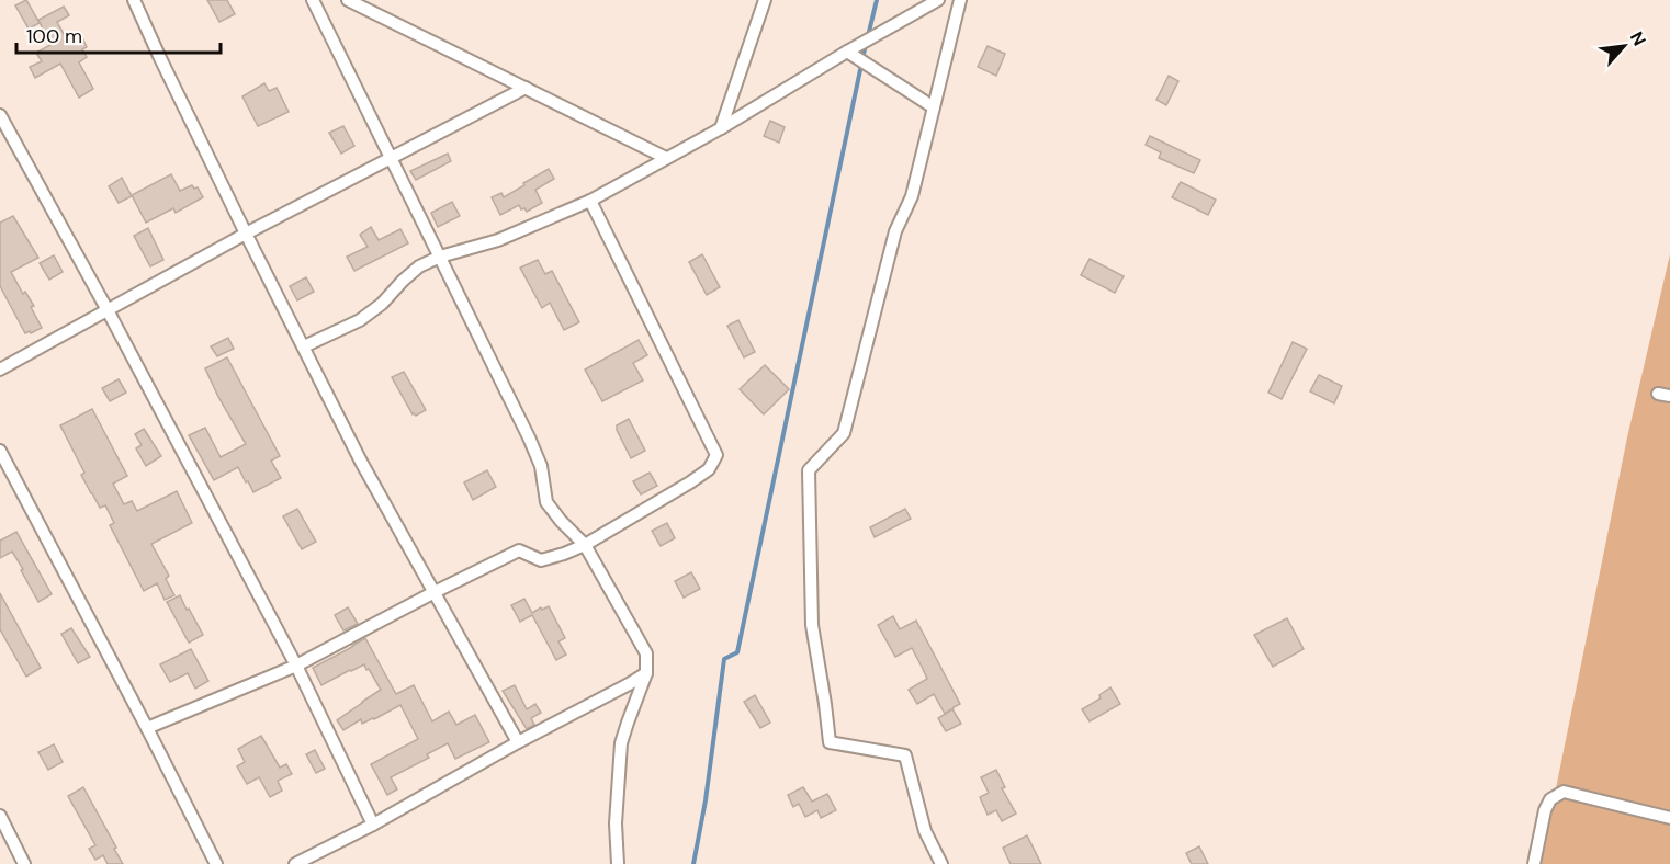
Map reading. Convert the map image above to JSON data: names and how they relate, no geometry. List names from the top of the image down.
{
  "scale_bar": "100 m",
  "north": "top right"
}
